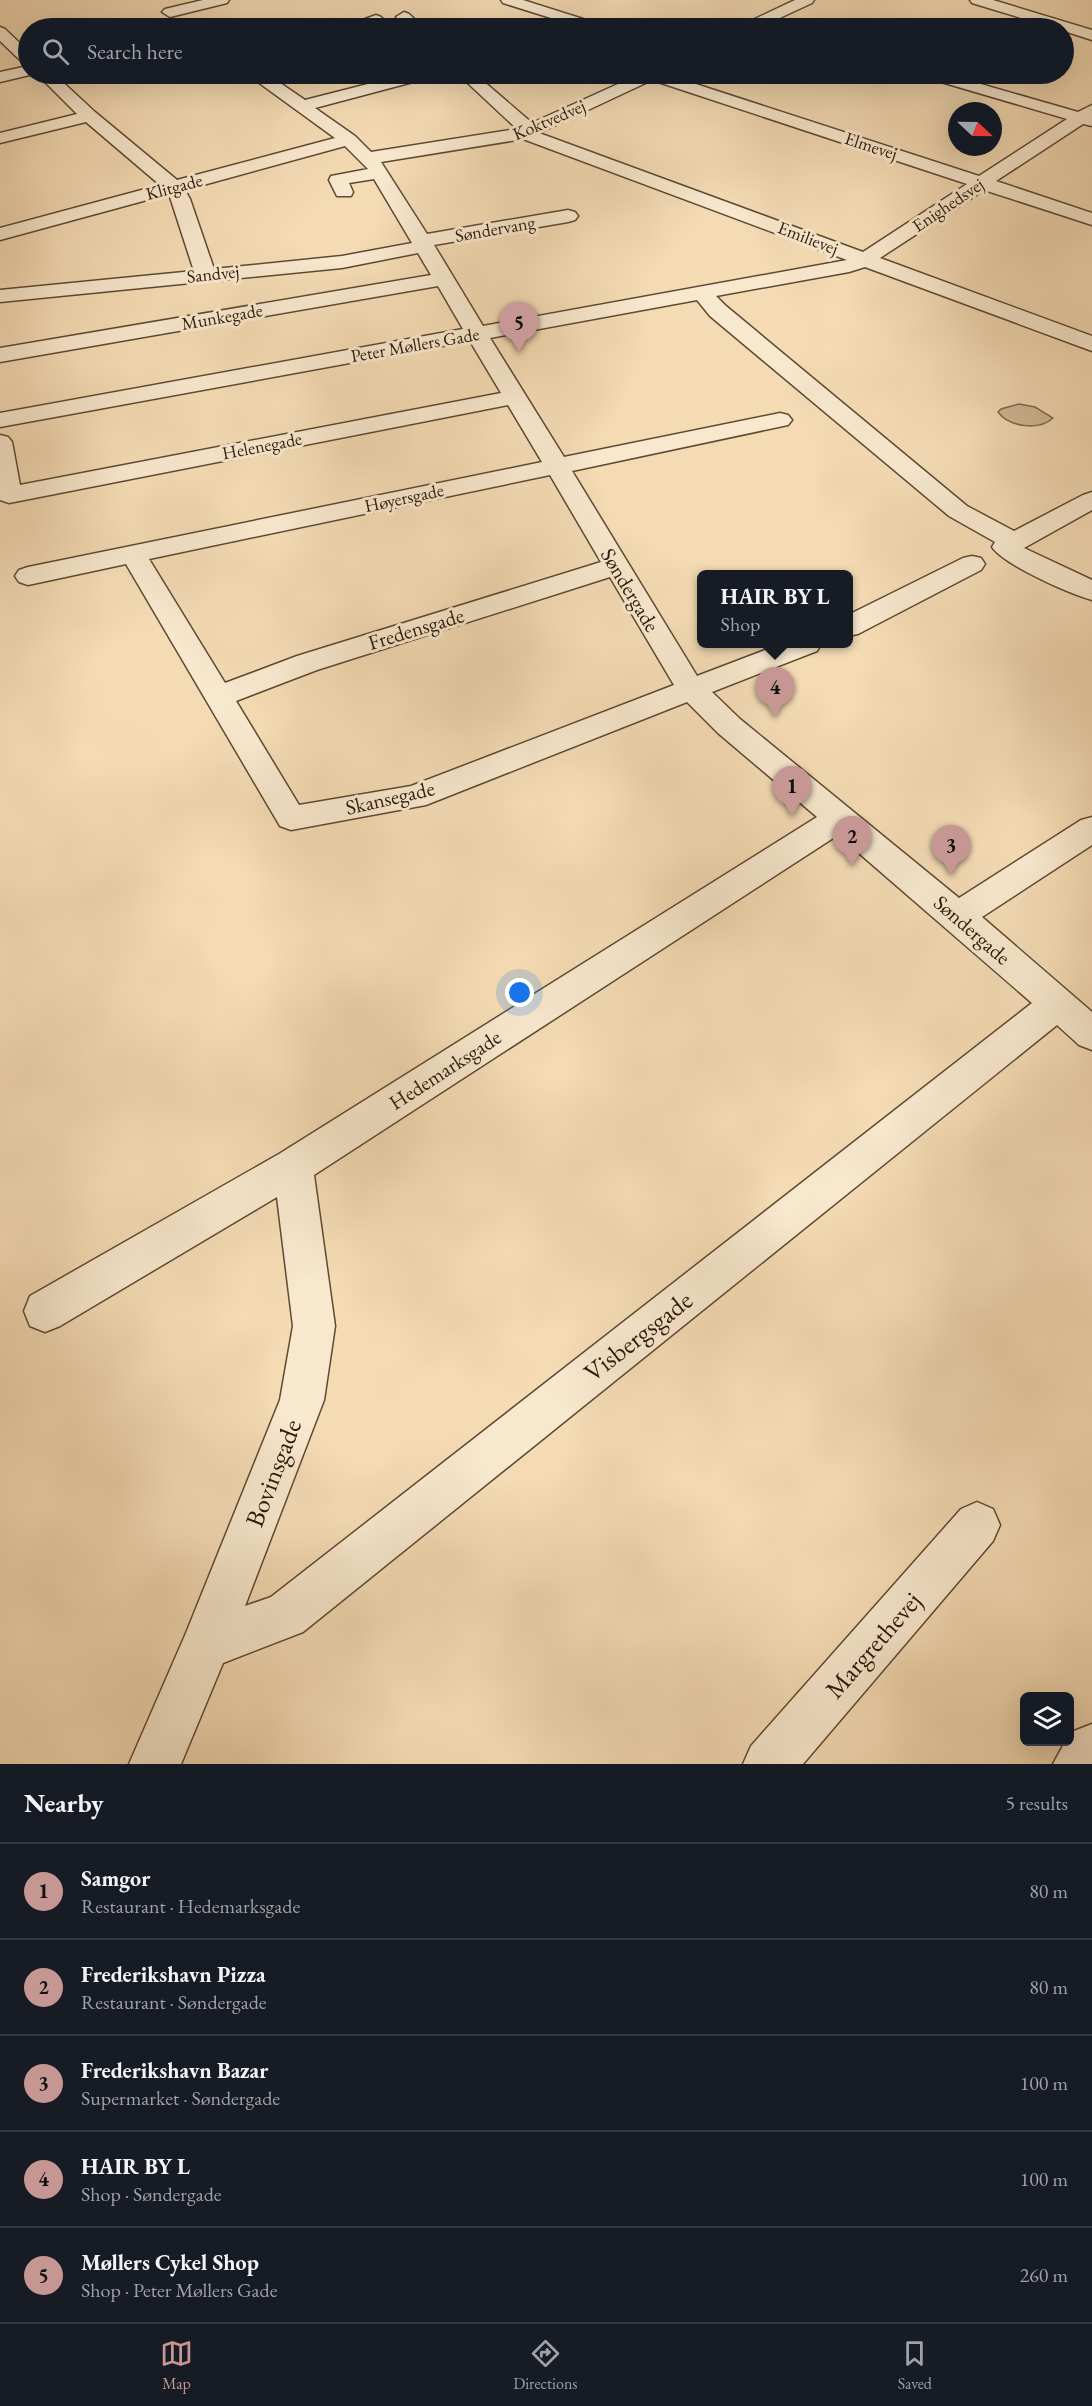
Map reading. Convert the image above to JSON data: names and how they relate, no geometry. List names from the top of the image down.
{
  "streets": {
    "street": [
      "Koktvedvej",
      "Elmevej",
      "Klitgade",
      "Enighedsvej",
      "Søndervang",
      "Emilievej",
      "Sandvej",
      "Munkegade",
      "Peter Møllers Gade",
      "Helenegade",
      "Høyersgade",
      "Søndergade",
      "Fredensgade",
      "Skansegade",
      "Hedemarksgade",
      "Visbergsgade",
      "Bovinsgade",
      "Margrethevej"
    ]
  },
  "crossings": [
    ["Koktvedvej", "Emilievej"],
    ["Koktvedvej", "Søndergade"],
    ["Elmevej", "Enighedsvej"],
    ["Klitgade", "Søndergade"],
    ["Enighedsvej", "Emilievej"],
    ["Enighedsvej", "Peter Møllers Gade"],
    ["Søndervang", "Sandvej"],
    ["Søndervang", "Søndergade"],
    ["Emilievej", "Peter Møllers Gade"],
    ["Sandvej", "Søndergade"],
    ["Munkegade", "Søndergade"],
    ["Peter Møllers Gade", "Søndergade"],
    ["Helenegade", "Søndergade"],
    ["Høyersgade", "Søndergade"],
    ["Høyersgade", "Skansegade"],
    ["Søndergade", "Fredensgade"],
    ["Søndergade", "Skansegade"],
    ["Søndergade", "Hedemarksgade"],
    ["Søndergade", "Visbergsgade"],
    ["Fredensgade", "Skansegade"],
    ["Hedemarksgade", "Bovinsgade"],
    ["Visbergsgade", "Bovinsgade"]
  ],
  "north": "right",
  "page": {
    "search": "Search here",
    "pins": [
      "5",
      "4",
      "1",
      "2",
      "3"
    ],
    "popup": ["HAIR BY L", "Shop"],
    "heading": ["Nearby", "5 results"],
    "list": [
      {
        "mark": "1",
        "name": "Samgor",
        "note": "Restaurant · Hedemarksgade",
        "value": "80 m"
      },
      {
        "mark": "2",
        "name": "Frederikshavn Pizza",
        "note": "Restaurant · Søndergade",
        "value": "80 m"
      },
      {
        "mark": "3",
        "name": "Frederikshavn Bazar",
        "note": "Supermarket · Søndergade",
        "value": "100 m"
      },
      {
        "mark": "4",
        "name": "HAIR BY L",
        "note": "Shop · Søndergade",
        "value": "100 m"
      },
      {
        "mark": "5",
        "name": "Møllers Cykel Shop",
        "note": "Shop · Peter Møllers Gade",
        "value": "260 m"
      }
    ],
    "nav": ["Map", "Directions", "Saved"]
  }
}
